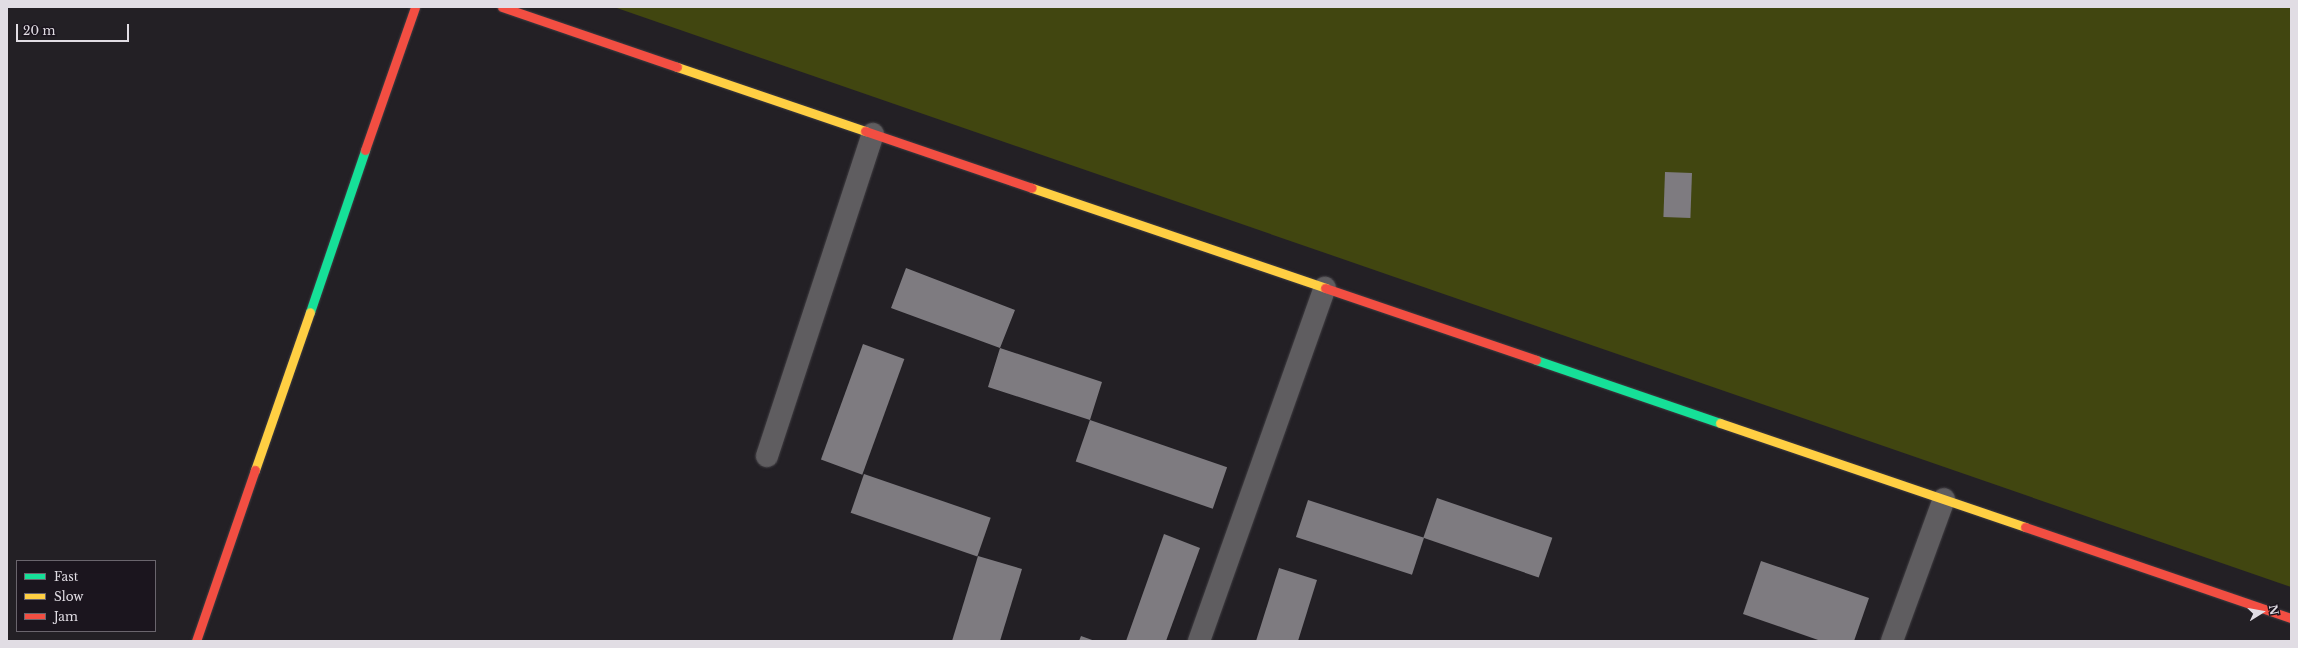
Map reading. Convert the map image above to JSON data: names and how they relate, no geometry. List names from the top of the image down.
{
  "legend": ["Fast", "Slow", "Jam"],
  "scale_bar": "20 m",
  "north": "right"
}
